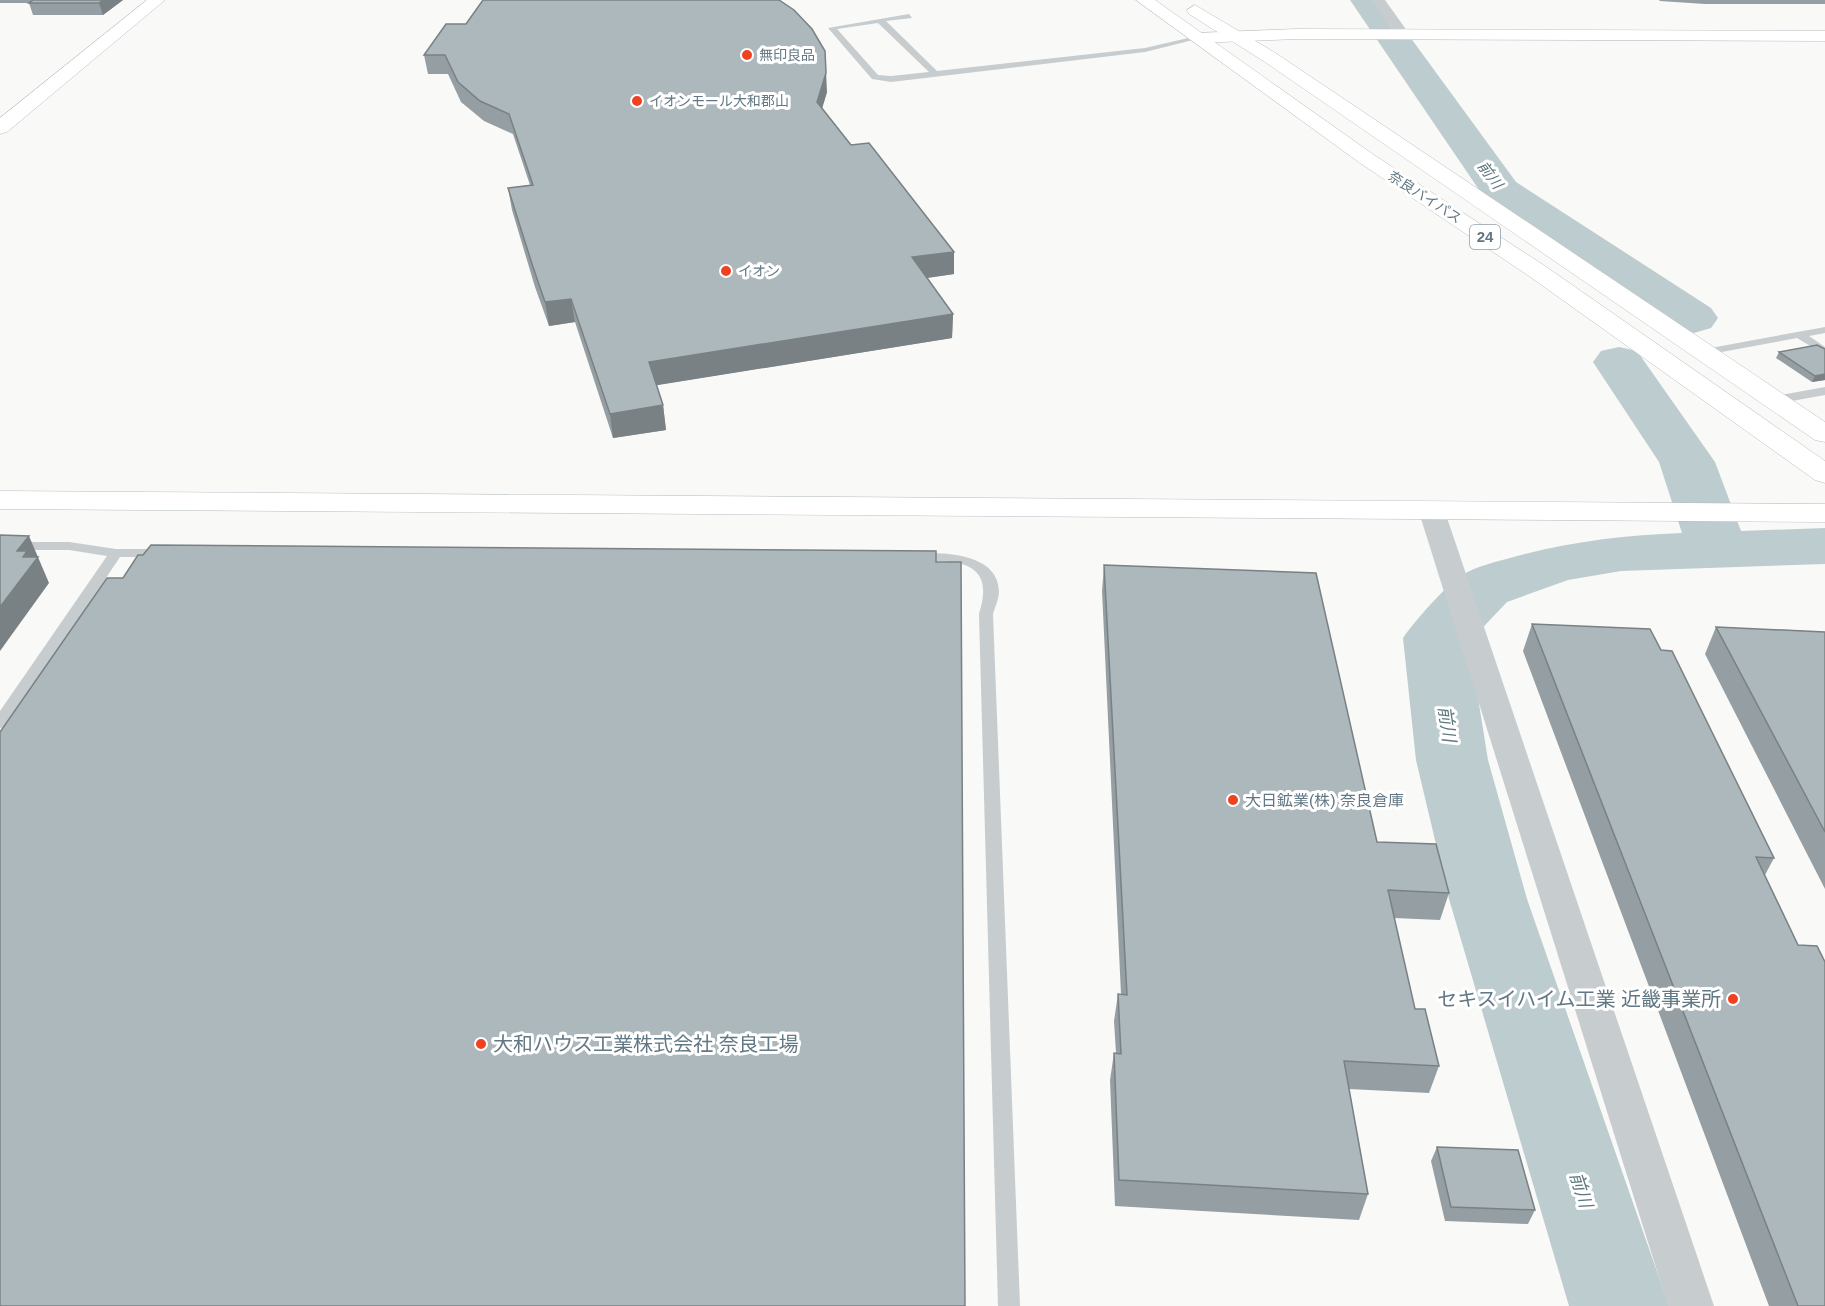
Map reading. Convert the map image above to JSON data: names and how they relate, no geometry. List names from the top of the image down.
{
  "streets": {
    "main road": ["奈良バイパス", "24"]
  },
  "water": ["前川"],
  "places": [
    "無印良品",
    "イオンモール大和郡山",
    "イオン",
    "大日鉱業(株) 奈良倉庫",
    "セキスイハイム工業 近畿事業所",
    "大和ハウス工業株式会社 奈良工場"
  ]
}
